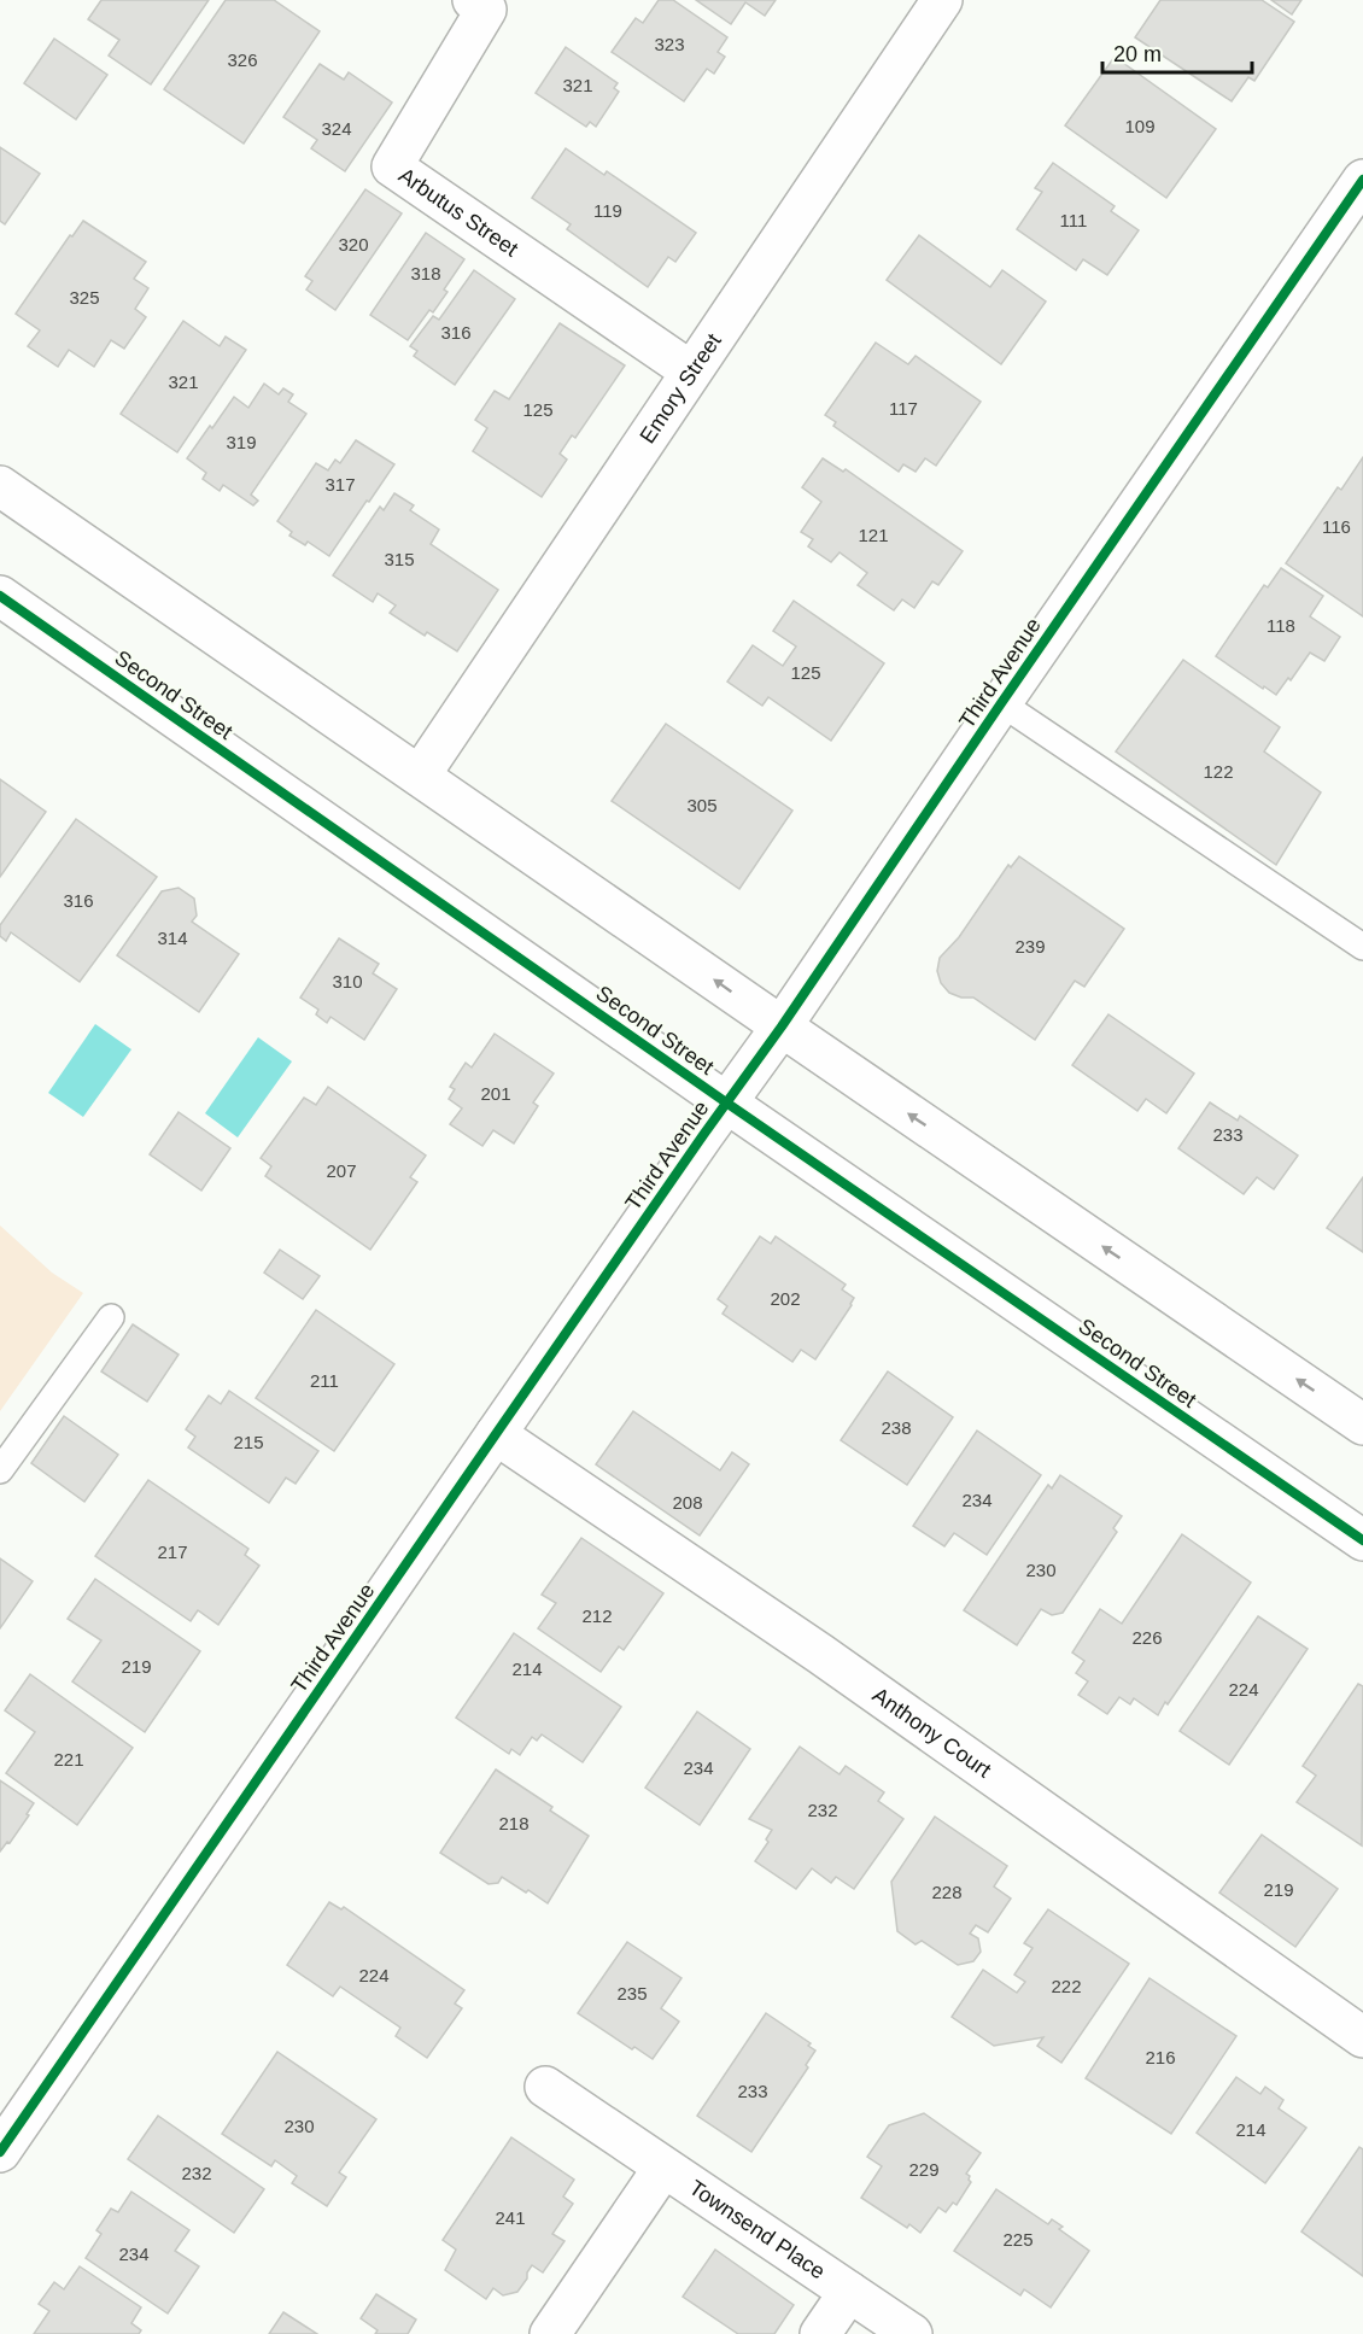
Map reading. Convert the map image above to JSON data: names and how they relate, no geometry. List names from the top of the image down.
{
  "streets": {
    "street": [
      "Arbutus Street",
      "Emory Street",
      "Third Avenue",
      "Second Street",
      "Anthony Court",
      "Townsend Place"
    ]
  },
  "crossings": [
    ["Arbutus Street", "Emory Street"],
    ["Third Avenue", "Second Street"],
    ["Third Avenue", "Anthony Court"]
  ],
  "house_numbers": [
    "323",
    "326",
    "321",
    "109",
    "324",
    "119",
    "111",
    "320",
    "318",
    "325",
    "316",
    "321",
    "117",
    "125",
    "319",
    "317",
    "116",
    "121",
    "315",
    "118",
    "125",
    "122",
    "305",
    "316",
    "314",
    "239",
    "310",
    "201",
    "233",
    "207",
    "202",
    "211",
    "238",
    "215",
    "234",
    "208",
    "217",
    "230",
    "212",
    "226",
    "219",
    "214",
    "224",
    "221",
    "234",
    "232",
    "218",
    "219",
    "228",
    "224",
    "222",
    "235",
    "216",
    "233",
    "230",
    "214",
    "229",
    "232",
    "241",
    "225",
    "234"
  ],
  "scale_bar": "20 m"
}
